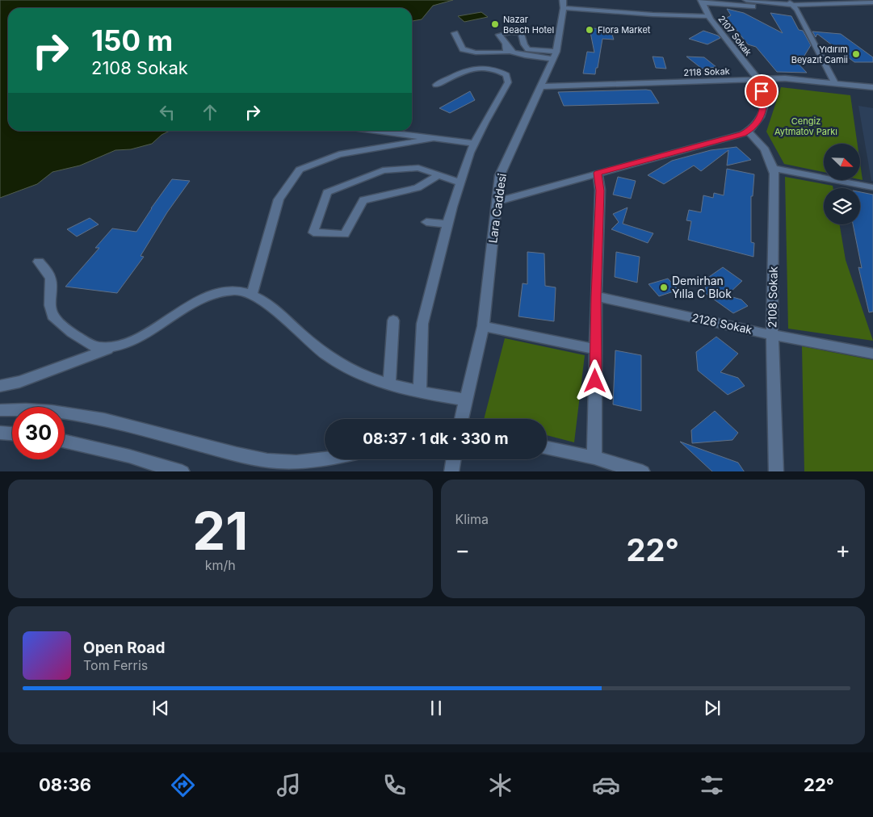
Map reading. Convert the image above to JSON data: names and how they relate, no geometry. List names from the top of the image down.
{
  "streets": {
    "street": [
      "2107 Sokak",
      "2118 Sokak",
      "Lara Caddesi",
      "2108 Sokak",
      "2126 Sokak"
    ]
  },
  "crossings": [
    ["2107 Sokak", "2118 Sokak"],
    ["2118 Sokak", "Lara Caddesi"],
    ["2108 Sokak", "2126 Sokak"]
  ],
  "parks": ["Cengiz Aytmatov Parkı"],
  "places": [
    "Nazar Beach Hotel",
    "Flora Market",
    "Yıdırım Beyazıt Camii",
    "Demirhan Yılla C Blok"
  ],
  "north": "bottom right",
  "page": {
    "turn": ["150 m", "2108 Sokak"],
    "limit": "30",
    "trip": "08:37 · 1 dk · 330 m",
    "tile": [
      ["21", "km/h"],
      "Klima"
    ],
    "heat": ["−", "22°", "+"],
    "song": ["Open Road", "Tom Ferris"],
    "tabs": ["08:36", "22°"]
  }
}
